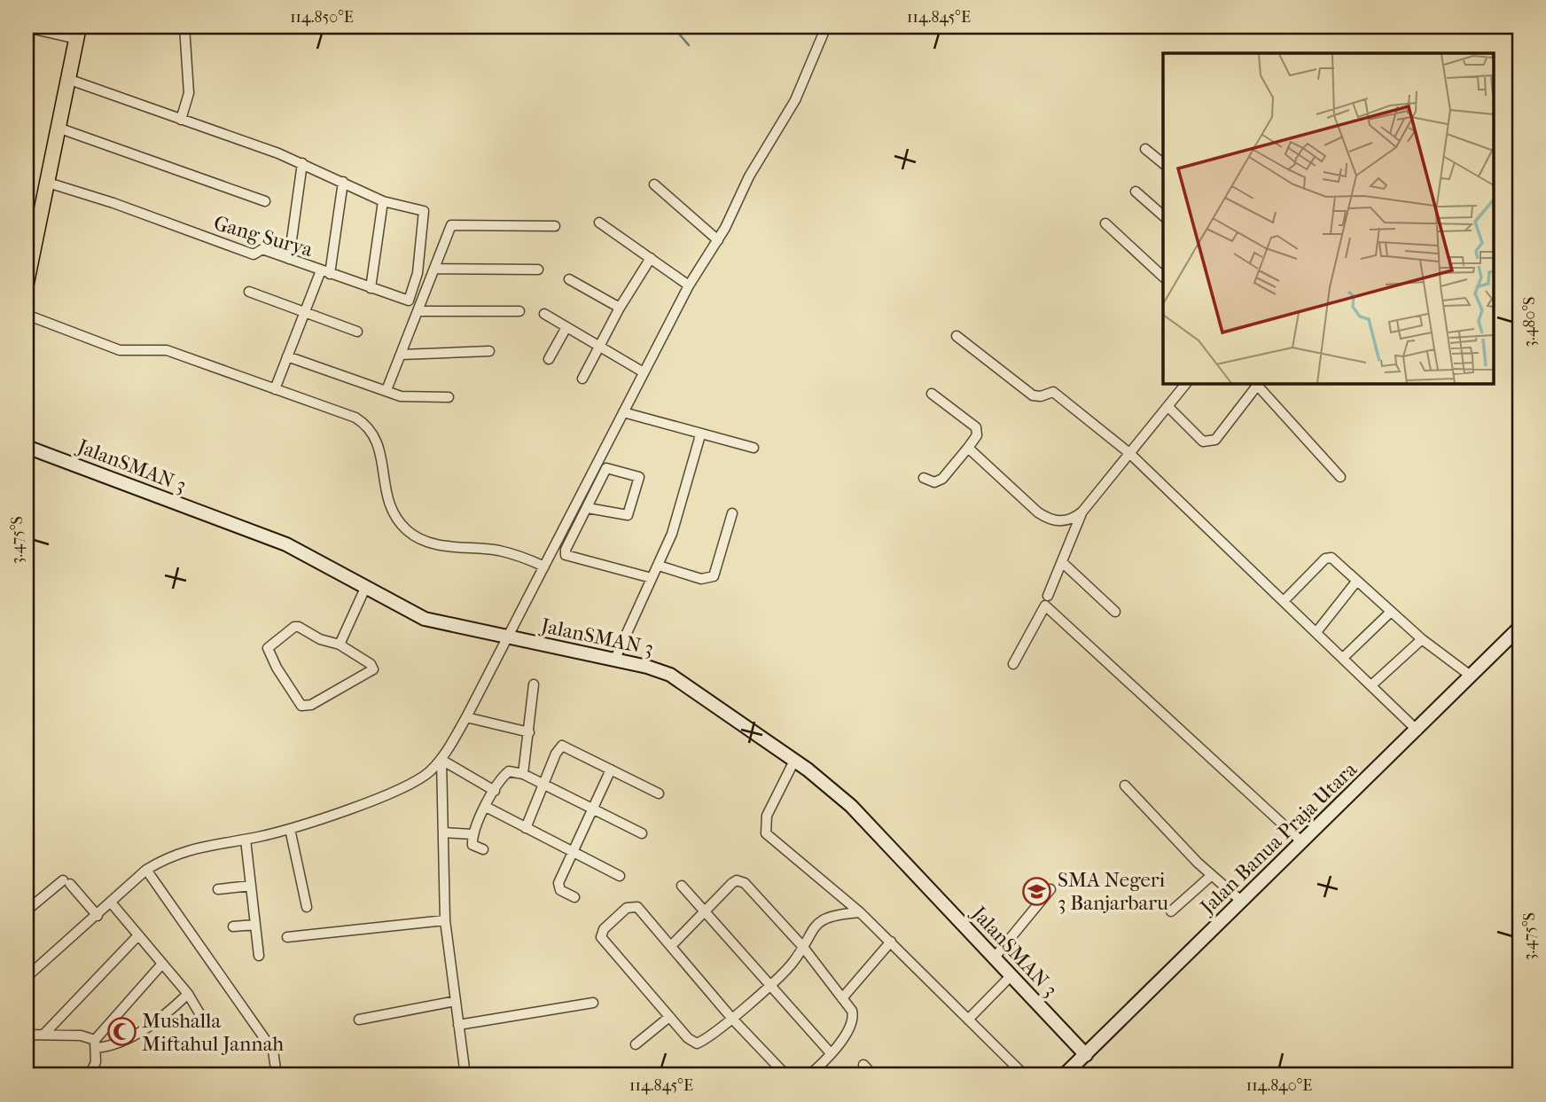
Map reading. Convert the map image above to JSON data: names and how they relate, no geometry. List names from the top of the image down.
{
  "streets": {
    "street": ["Gang Surya", "JalanSMAN 3", "Jalan Banua Praja Utara"]
  },
  "crossings": [
    ["JalanSMAN 3", "Jalan Banua Praja Utara"]
  ],
  "places": {
    "school or university": ["SMA Negeri 3 Banjarbaru"],
    "mosque": ["Mushalla Miftahul Jannah"]
  },
  "coordinates": [
    "114.850°E",
    "114.845°E",
    "3.480°S",
    "3.475°S",
    "114.840°E"
  ]
}
